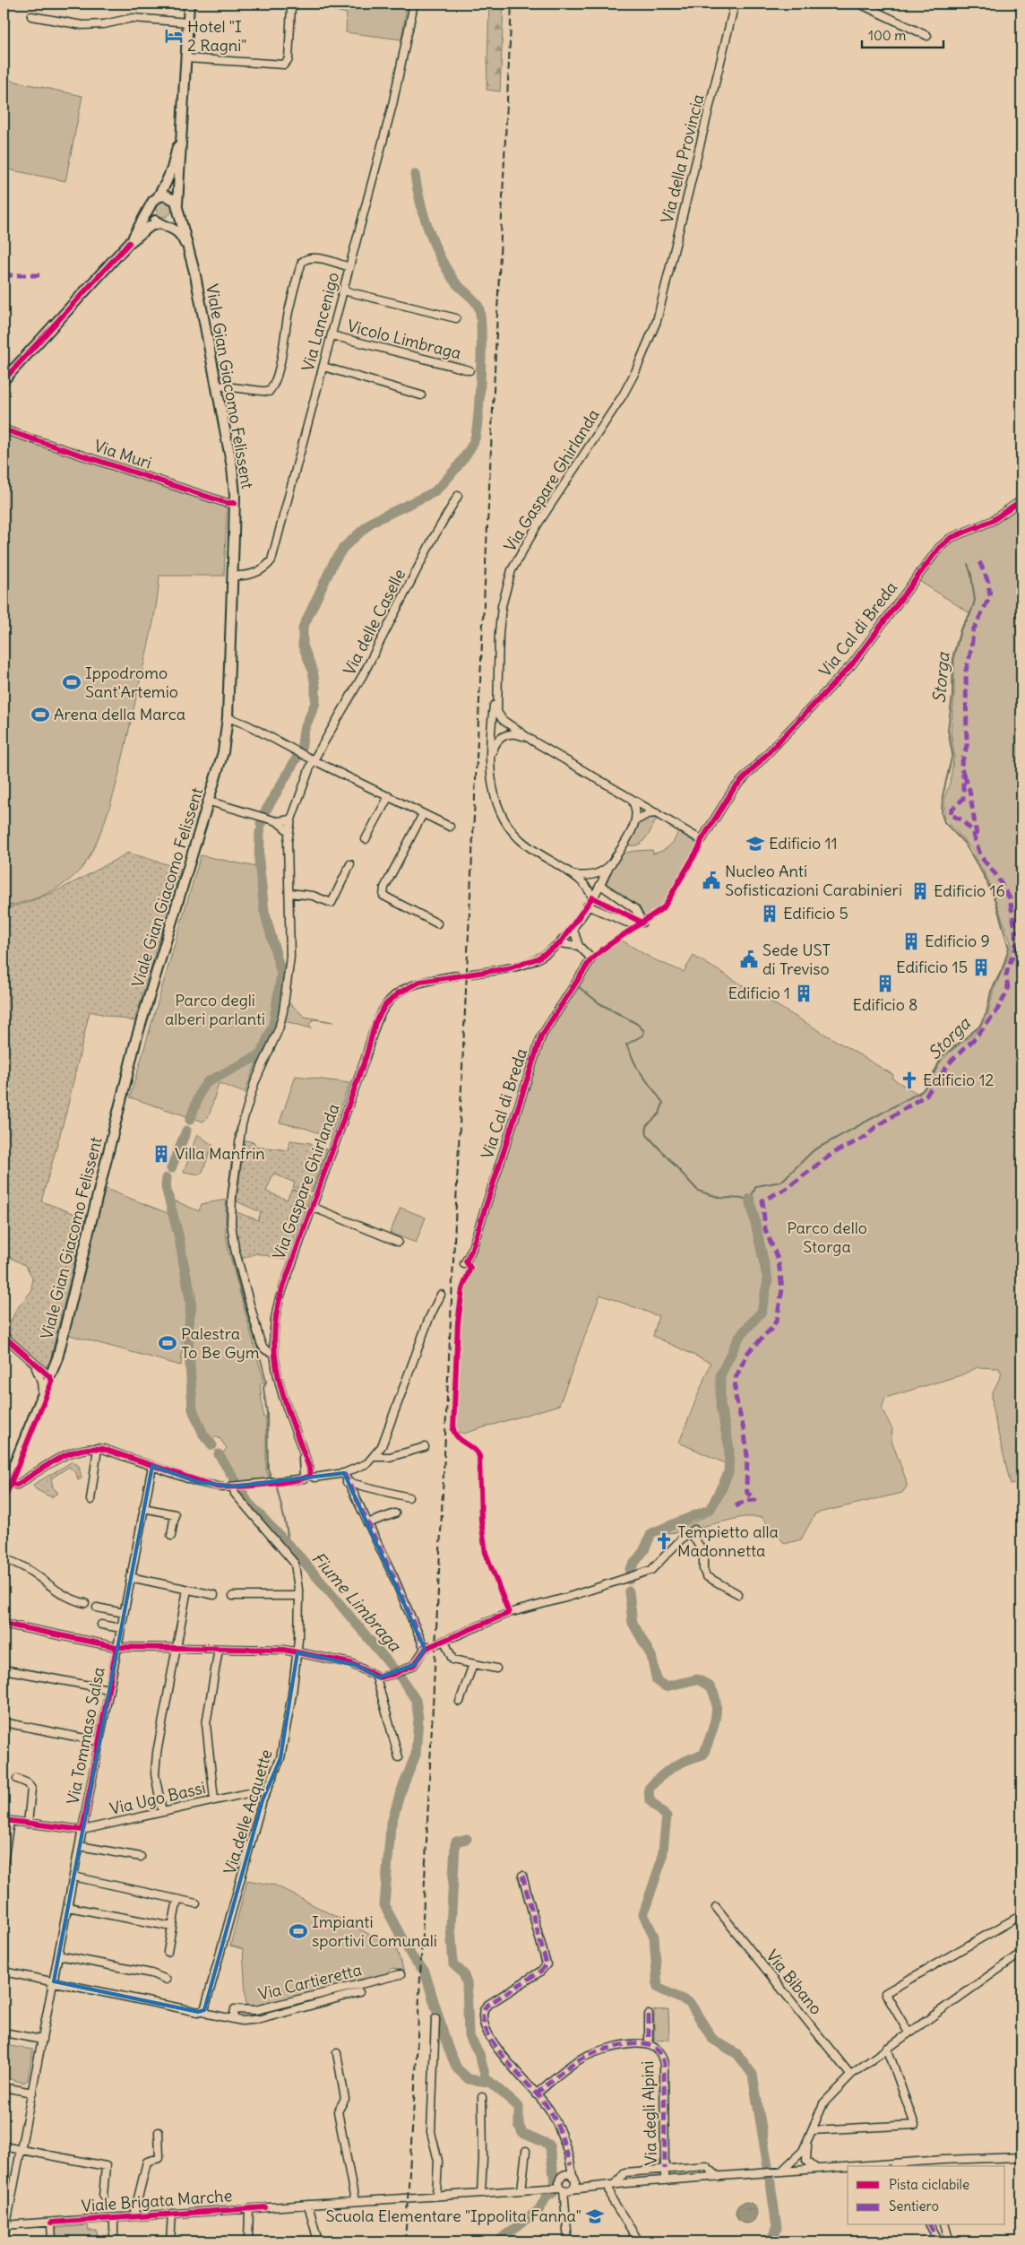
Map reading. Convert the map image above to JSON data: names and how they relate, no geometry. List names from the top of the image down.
{
  "streets": {
    "main road": ["Viale Gian Giacomo Felissent"],
    "street": [
      "Via della Provincia",
      "Via Lancenigo",
      "Vicolo Limbraga",
      "Via Muri",
      "Via Gaspare Ghirlanda",
      "Via delle Caselle",
      "Via Cal di Breda",
      "Via Tommaso Salsa",
      "Via Ugo Bassi",
      "Via delle Acquette",
      "Via Cartieretta",
      "Via Bibano",
      "Via degli Alpini",
      "Viale Brigata Marche"
    ]
  },
  "crossings": [
    ["Via della Provincia", "Via Gaspare Ghirlanda"],
    ["Via Lancenigo", "Vicolo Limbraga"],
    ["Via Lancenigo", "Viale Gian Giacomo Felissent"],
    ["Viale Gian Giacomo Felissent", "Via Muri"],
    ["Via Gaspare Ghirlanda", "Via delle Caselle"],
    ["Via Gaspare Ghirlanda", "Via Cal di Breda"],
    ["Via Tommaso Salsa", "Via Ugo Bassi"],
    ["Via Tommaso Salsa", "Viale Brigata Marche"],
    ["Via Ugo Bassi", "Via delle Acquette"],
    ["Via delle Acquette", "Via Cartieretta"],
    ["Via degli Alpini", "Viale Brigata Marche"]
  ],
  "water": ["Storga", "Fiume Limbraga"],
  "parks": ["Parco degli alberi parlanti", "Parco dello Storga"],
  "places": {
    "hotel": ["Hotel \"I 2 Ragni\""],
    "sports": [
      "Ippodromo Sant'Artemio",
      "Arena della Marca",
      "Palestra To Be Gym",
      "Impianti sportivi Comunali"
    ],
    "school or university": ["Edificio 11", "Scuola Elementare \"Ippolita Fanna\""],
    "public building": ["Nucleo Anti Sofisticazioni Carabinieri", "Sede UST di Treviso"],
    "building": [
      "Edificio 16",
      "Edificio 5",
      "Edificio 9",
      "Edificio 15",
      "Edificio 8",
      "Edificio 1",
      "Villa Manfrin"
    ],
    "church": ["Edificio 12", "Tempietto alla Madonnetta"]
  },
  "legend": ["Pista ciclabile", "Sentiero"],
  "scale_bar": "100 m"
}
